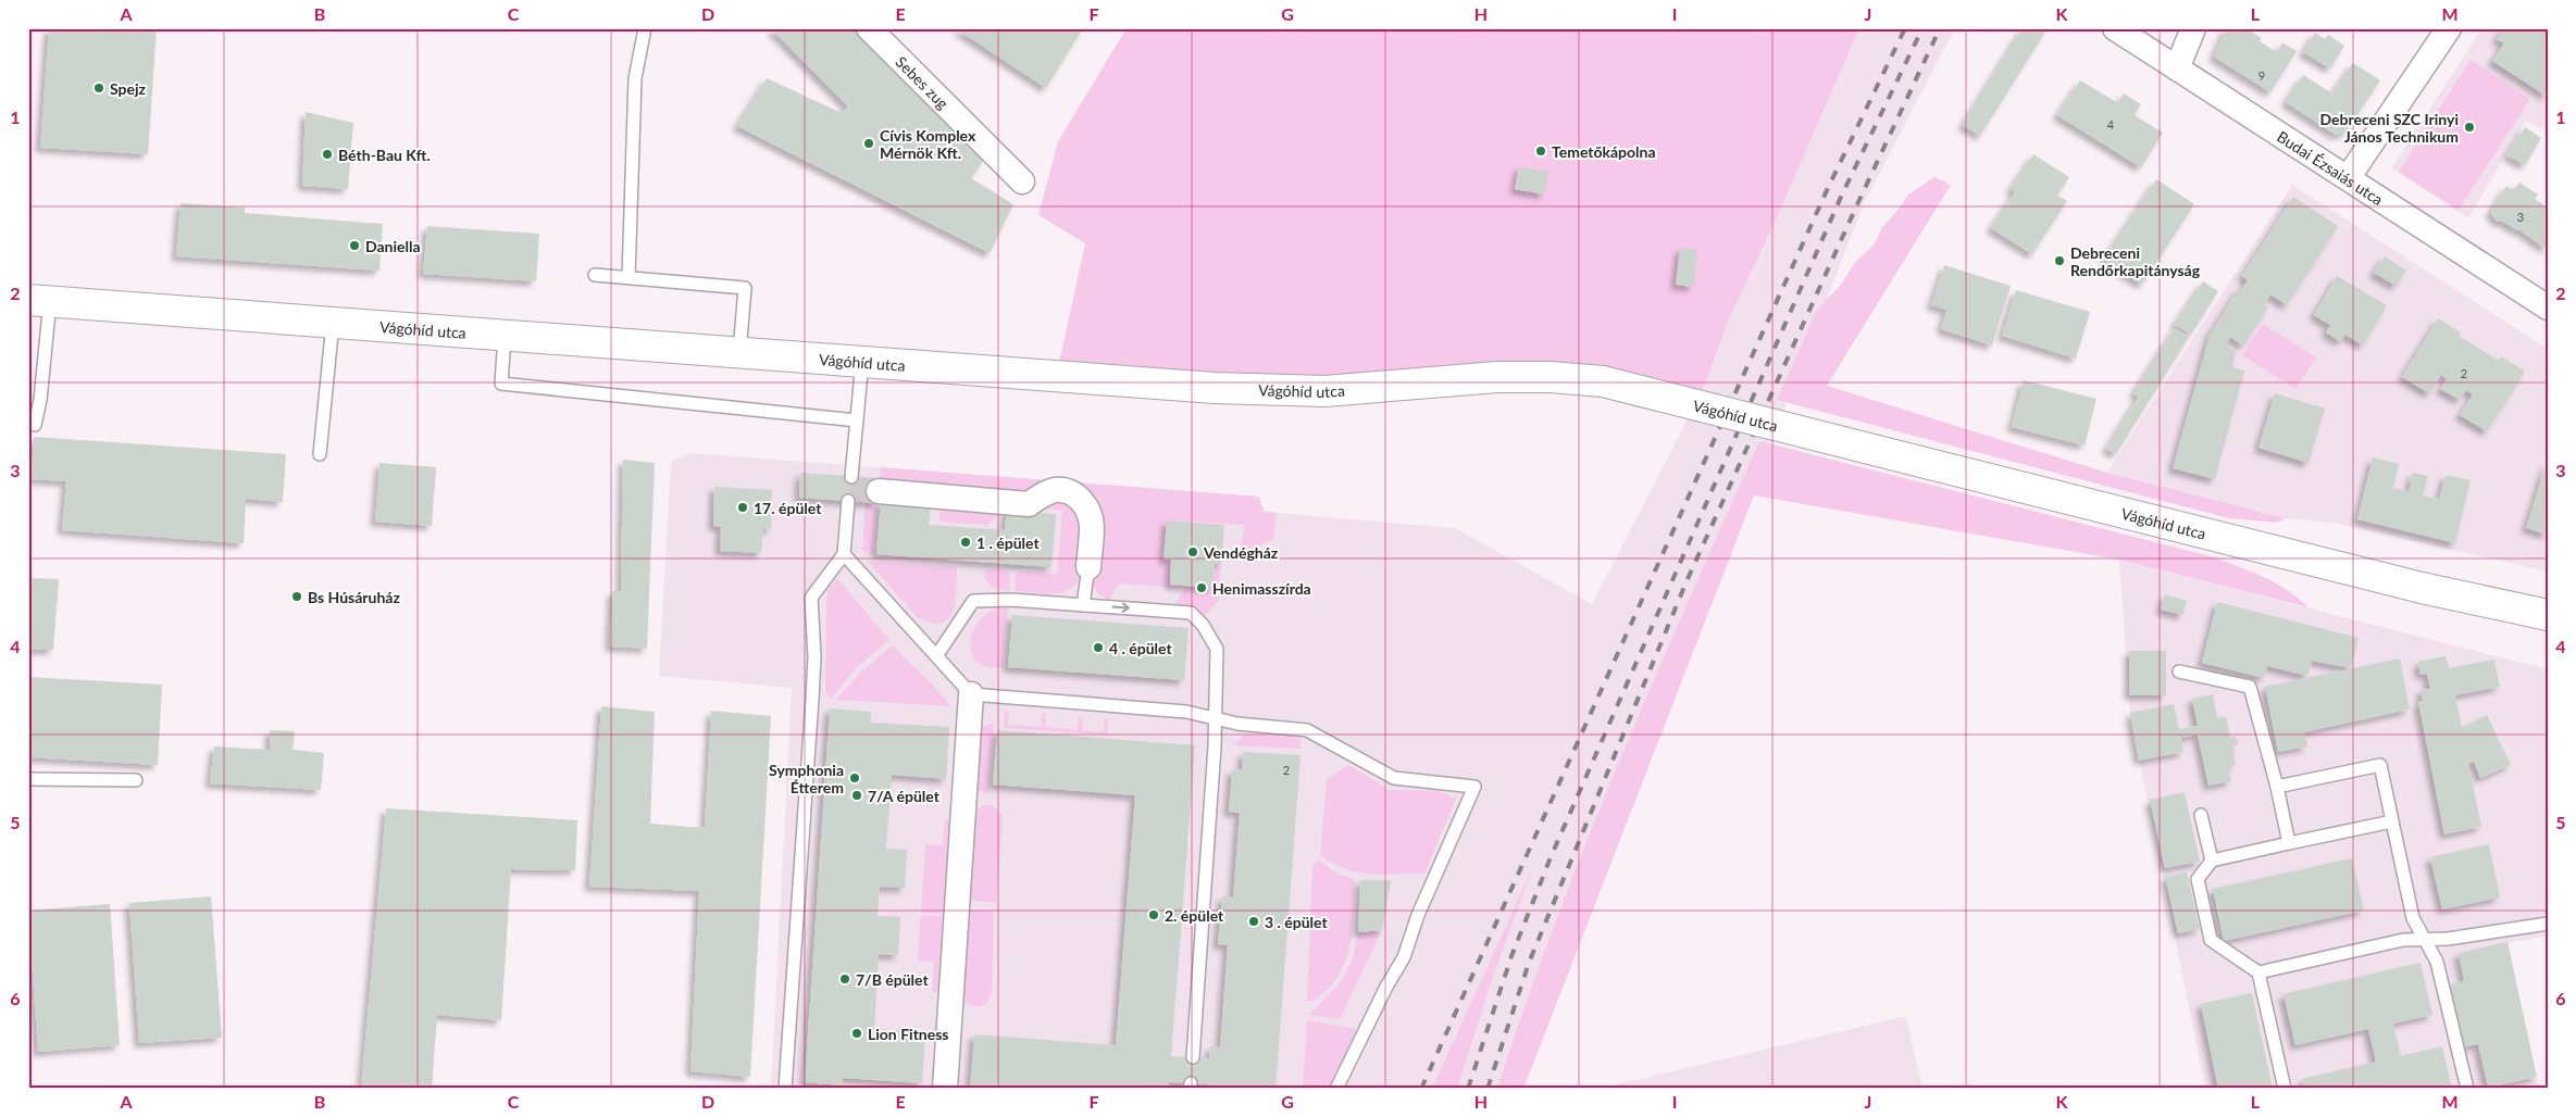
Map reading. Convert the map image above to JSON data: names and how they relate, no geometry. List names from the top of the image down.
{
  "streets": {
    "main road": ["Vágóhíd utca"],
    "street": ["Sebes zug", "Budai Ézsaiás utca"]
  },
  "places": [
    "Spejz",
    "Debreceni SZC Irinyi János Technikum",
    "Cívis Komplex Mérnök Kft.",
    "Temetőkápolna",
    "Béth-Bau Kft.",
    "Daniella",
    "Debreceni Rendőrkapitányság",
    "17. épület",
    "1 . épület",
    "Vendégház",
    "Henimasszírda",
    "Bs Húsáruház",
    "4 . épület",
    "Symphonia Étterem",
    "7/A épület",
    "2. épület",
    "3 . épület",
    "7/B épület",
    "Lion Fitness"
  ],
  "house_numbers": [
    "9",
    "4",
    "3",
    "2",
    "2"
  ],
  "grid": {
    "columns": [
      "A",
      "B",
      "C",
      "D",
      "E",
      "F",
      "G",
      "H",
      "I",
      "J",
      "K",
      "L",
      "M"
    ],
    "rows": [
      "1",
      "2",
      "3",
      "4",
      "5",
      "6"
    ]
  }
}
